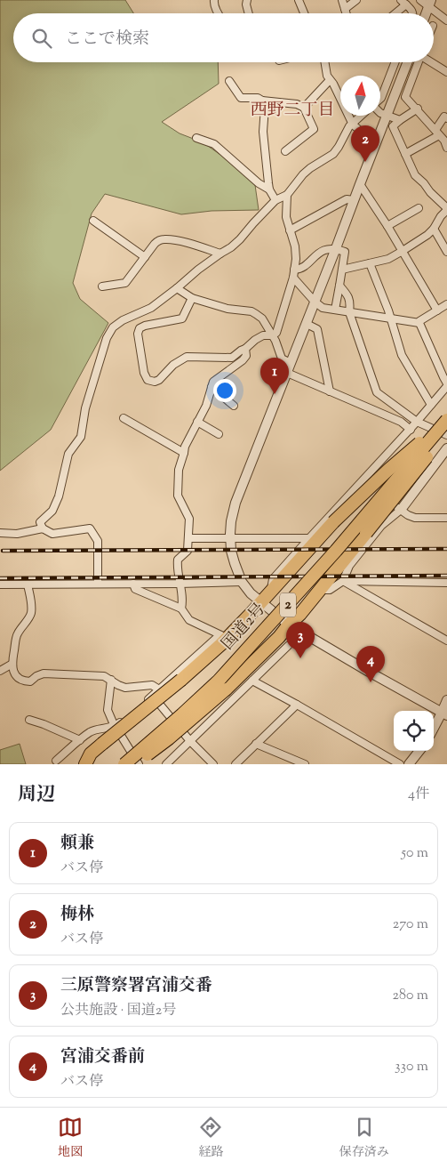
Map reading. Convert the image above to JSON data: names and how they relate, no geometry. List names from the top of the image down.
{
  "streets": {
    "highway": ["2", "国道2号"]
  },
  "districts": ["西野二丁目"],
  "north": "top",
  "page": {
    "search": "ここで検索",
    "pins": [
      "2",
      "1",
      "3",
      "4"
    ],
    "heading": ["周辺", "4件"],
    "list": [
      {
        "mark": "1",
        "name": "頼兼",
        "note": "バス停",
        "value": "50 m"
      },
      {
        "mark": "2",
        "name": "梅林",
        "note": "バス停",
        "value": "270 m"
      },
      {
        "mark": "3",
        "name": "三原警察署宮浦交番",
        "note": "公共施設 · 国道2号",
        "value": "280 m"
      },
      {
        "mark": "4",
        "name": "宮浦交番前",
        "note": "バス停",
        "value": "330 m"
      }
    ],
    "nav": ["地図", "経路", "保存済み"]
  }
}
